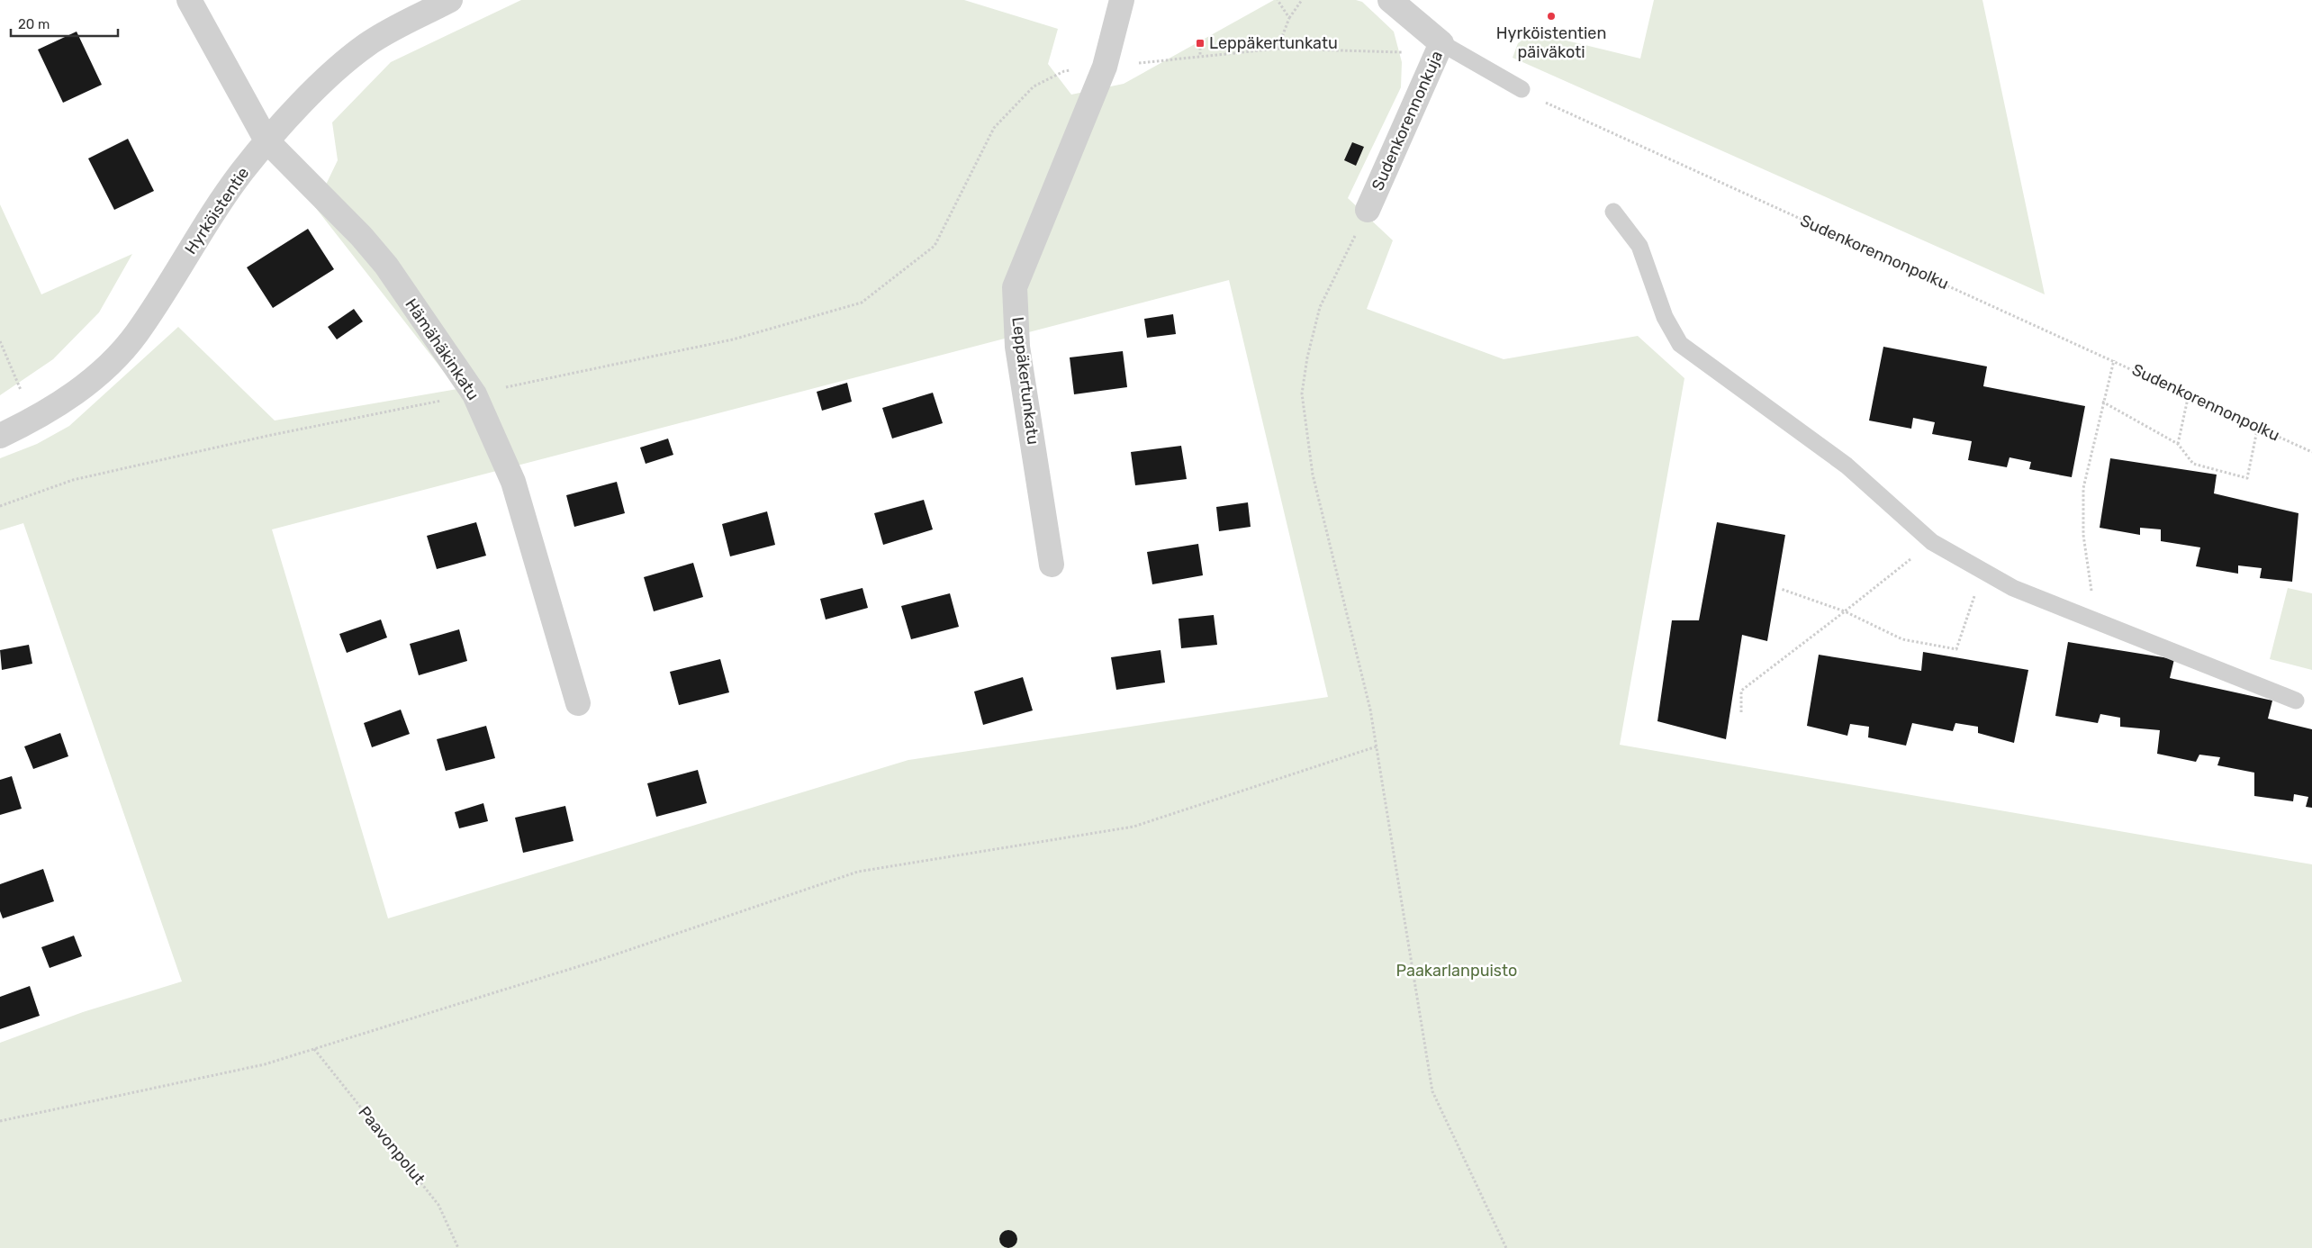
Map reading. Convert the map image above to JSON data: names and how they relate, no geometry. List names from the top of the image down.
{
  "streets": {
    "street": [
      "Sudenkorennonkuja",
      "Hyrköistentie",
      "Hämähäkinkatu",
      "Leppäkertunkatu"
    ],
    "path": ["Sudenkorennonpolku", "Paavonpolut"]
  },
  "crossings": [
    ["Hyrköistentie", "Hämähäkinkatu"]
  ],
  "parks": ["Paakarlanpuisto"],
  "places": {
    "other": ["Hyrköistentien päiväkoti"],
    "transit": ["Leppäkertunkatu"]
  },
  "scale_bar": "20 m"
}
